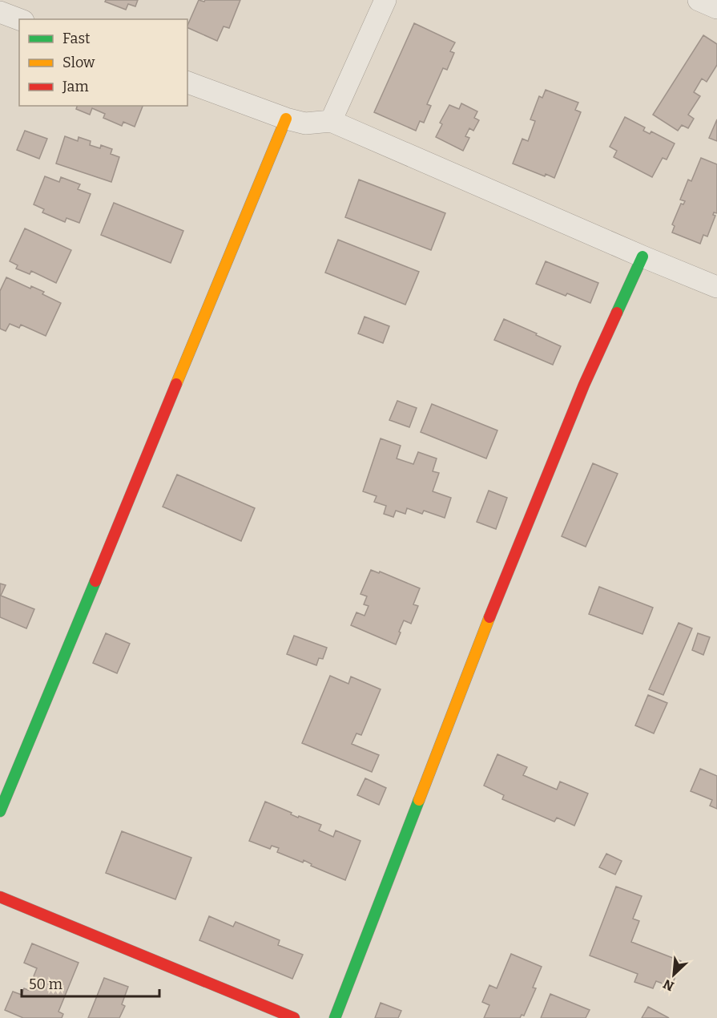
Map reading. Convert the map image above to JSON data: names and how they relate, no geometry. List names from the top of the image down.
{
  "legend": ["Fast", "Slow", "Jam"],
  "scale_bar": "50 m",
  "north": "bottom left"
}
